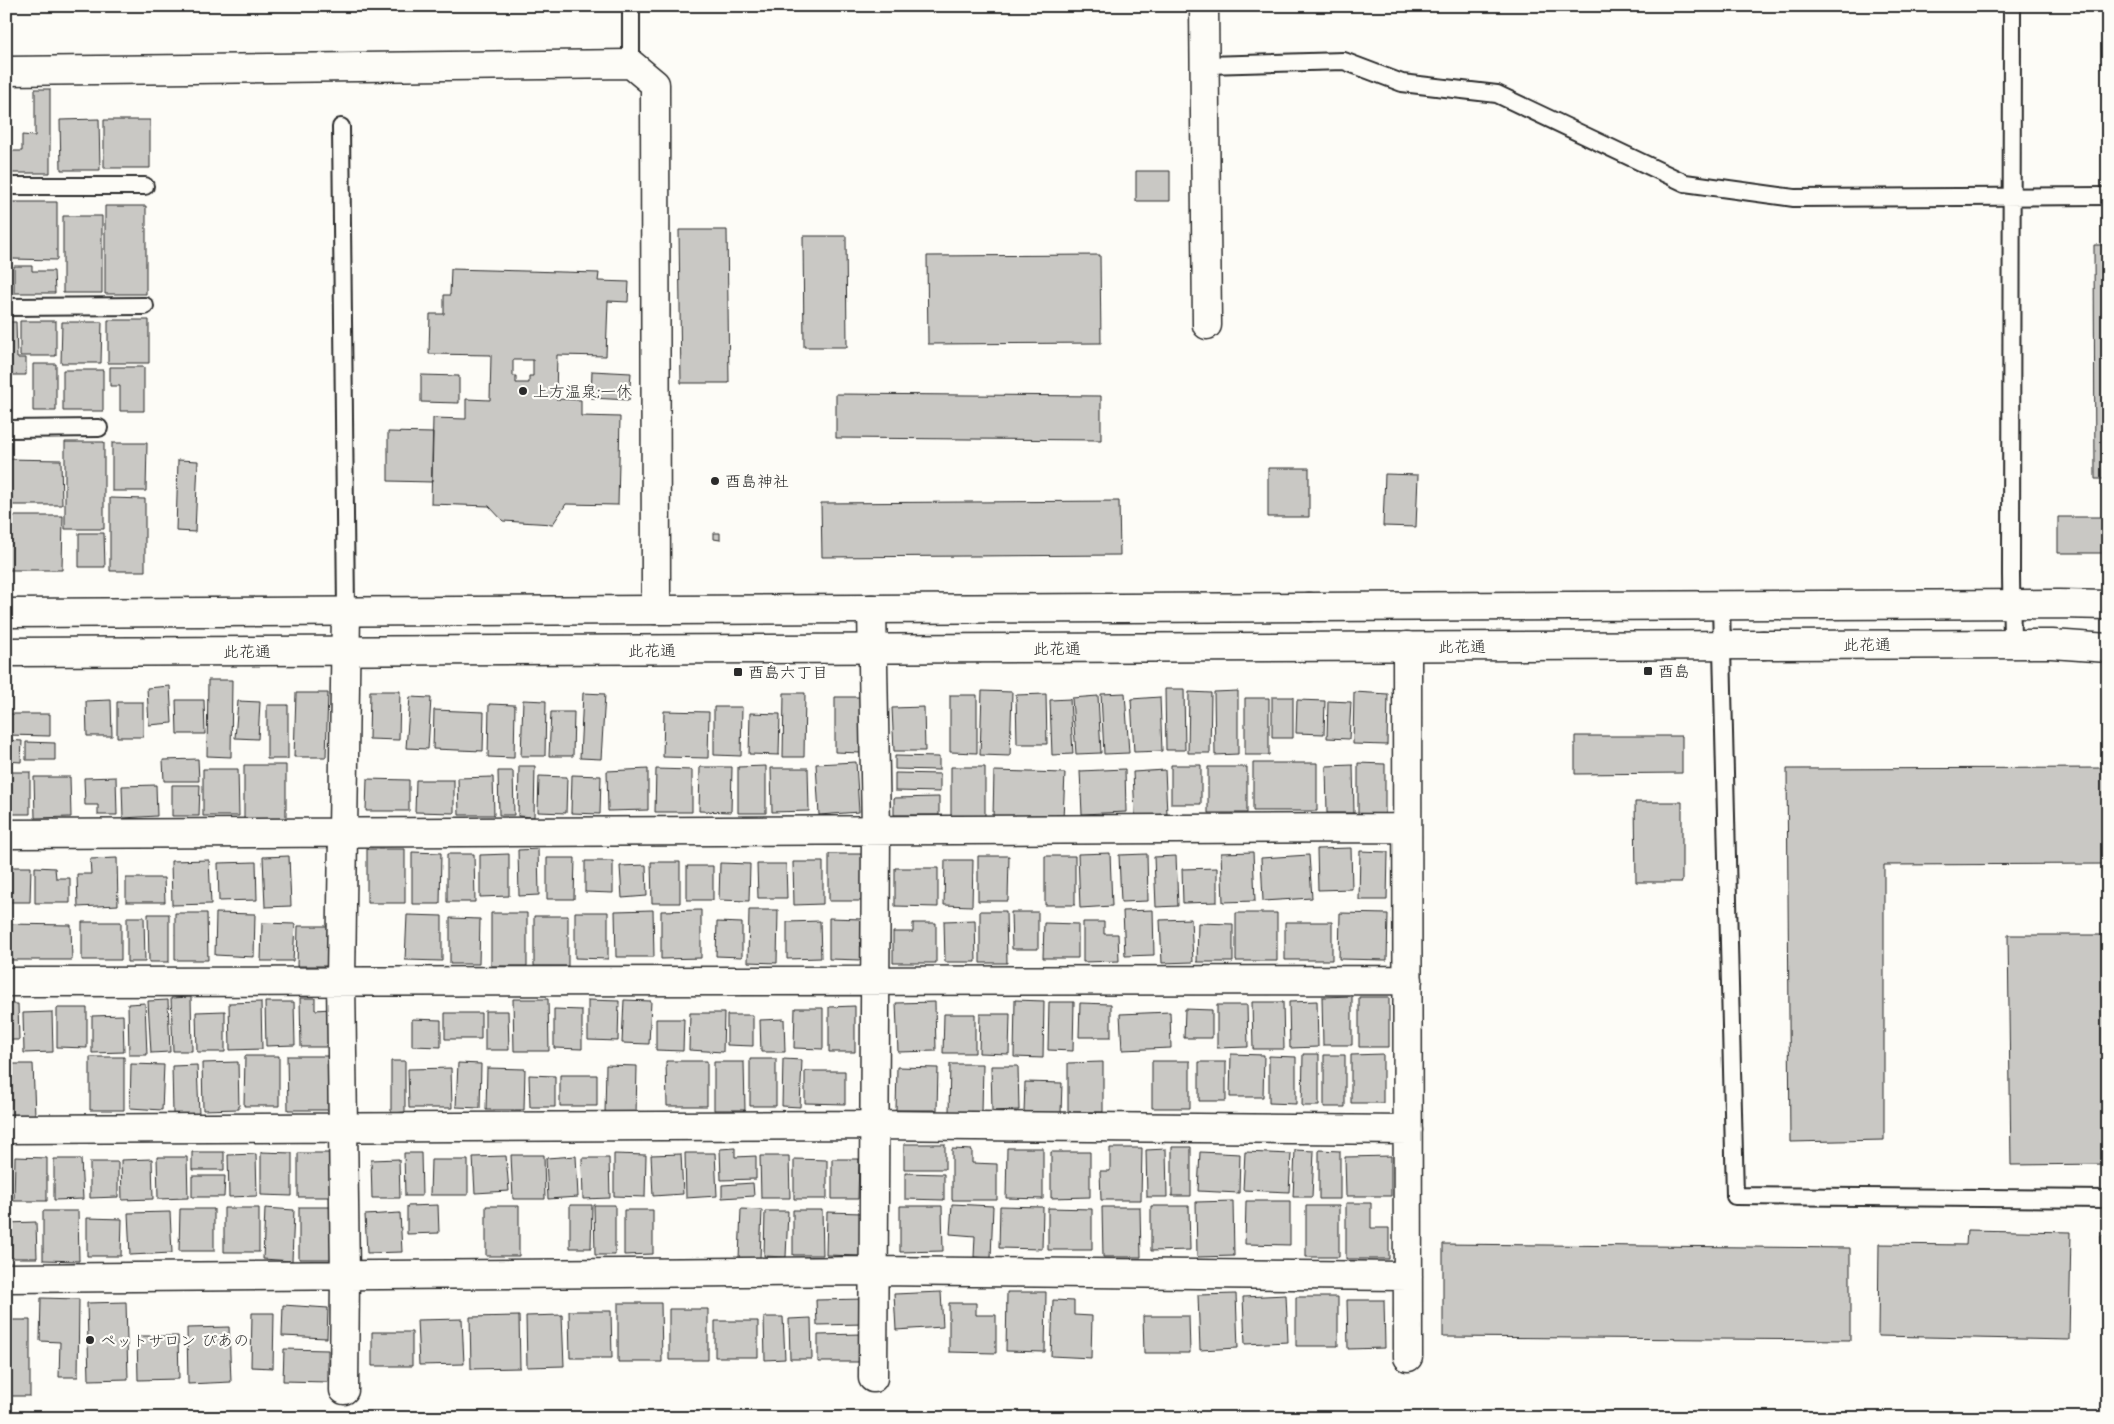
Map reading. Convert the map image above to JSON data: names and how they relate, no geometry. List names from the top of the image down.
{
  "streets": {
    "street": ["此花通"]
  },
  "places": {
    "other": ["上方温泉;一休", "酉島神社", "ペットサロン ぴあの"],
    "transit": ["酉島", "酉島六丁目"]
  }
}
